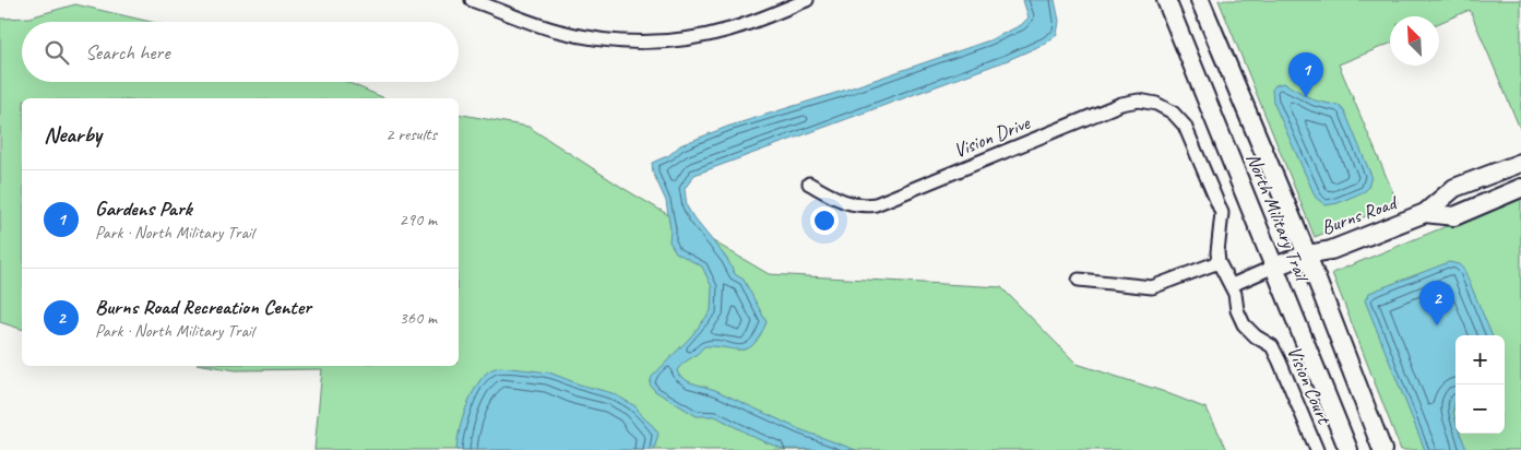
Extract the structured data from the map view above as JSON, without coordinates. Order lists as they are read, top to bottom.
{
  "streets": {
    "main road": ["Burns Road", "North Military Trail"],
    "street": ["Vision Drive", "Vision Court"]
  },
  "crossings": [
    ["Burns Road", "North Military Trail"]
  ],
  "north": "top left",
  "page": {
    "search": "Search here",
    "pins": ["1", "2"],
    "heading": ["Nearby", "2 results"],
    "list": [
      {
        "mark": "1",
        "name": "Gardens Park",
        "note": "Park · North Military Trail",
        "value": "290 m"
      },
      {
        "mark": "2",
        "name": "Burns Road Recreation Center",
        "note": "Park · North Military Trail",
        "value": "360 m"
      }
    ],
    "map_buttons": ["+", "−"]
  }
}
